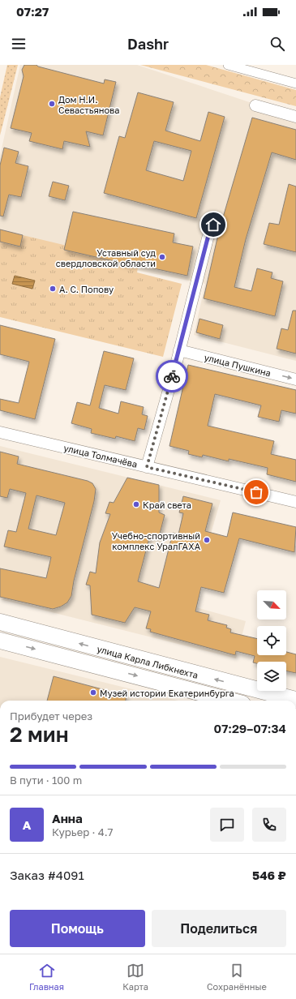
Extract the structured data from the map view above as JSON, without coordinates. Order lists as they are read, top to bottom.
{
  "streets": {
    "main road": ["улица Карла Либкнехта"],
    "street": ["улица Пушкина", "улица Толмачёва"]
  },
  "one_way": ["улица Пушкина"],
  "places": [
    "Дом Н.И. Севастьянова",
    "Уставный суд свердловской области",
    "А. С. Попову",
    "Край света",
    "Учебно-спортивный комплекс УралГАХА",
    "Музей истории Екатеринбурга"
  ],
  "north": "bottom right",
  "page": {
    "status": "07:27",
    "header": "Dashr",
    "heading": ["2 мин", "Прибудет через", "07:29–07:34"],
    "panel": [
      "Анна",
      "Курьер · 4.7",
      "Заказ #4091",
      "546 ₽"
    ],
    "bar": "В пути · 100 m",
    "round": "А",
    "buttons": ["Помощь", "Поделиться"],
    "tabs": ["Главная", "Карта", "Сохранённые"]
  }
}
